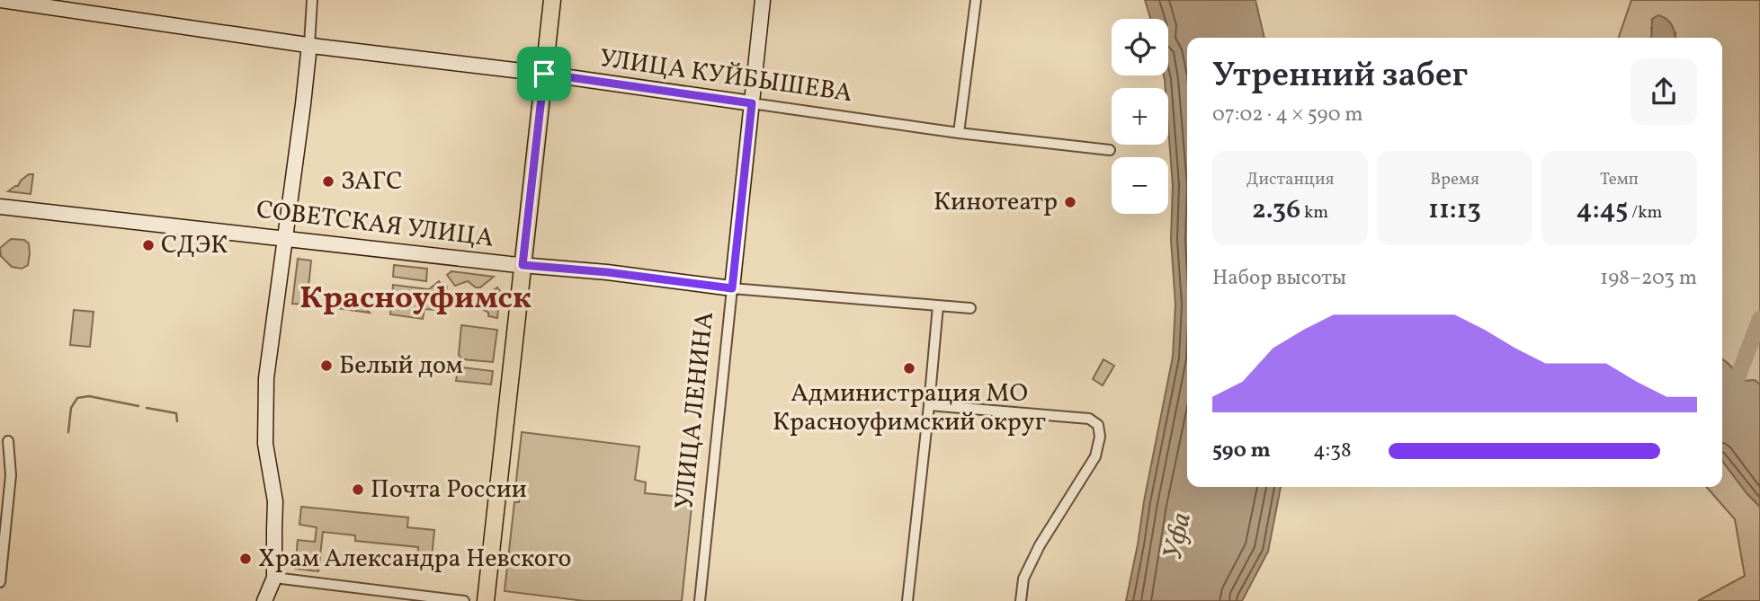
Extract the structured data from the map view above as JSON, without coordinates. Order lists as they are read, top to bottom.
{
  "streets": {
    "main road": ["УЛИЦА КУЙБЫШЕВА", "СОВЕТСКАЯ УЛИЦА", "УЛИЦА ЛЕНИНА"]
  },
  "crossings": [
    ["УЛИЦА КУЙБЫШЕВА", "УЛИЦА ЛЕНИНА"],
    ["СОВЕТСКАЯ УЛИЦА", "УЛИЦА ЛЕНИНА"]
  ],
  "districts": ["Красноуфимск"],
  "water": ["Уфа"],
  "places": [
    "ЗАГС",
    "Кинотеатр",
    "СДЭК",
    "Белый дом",
    "Администрация МО Красноуфимский округ",
    "Почта России",
    "Храм Александра Невского"
  ],
  "page": {
    "map_buttons": ["+", "−"],
    "heading": ["Утренний забег", "07:02 · 4 × 590 m"],
    "stats": [
      ["Дистанция", "2.36 km"],
      ["Время", "11:13"],
      ["Темп", "4:45 /km"]
    ],
    "chart": ["Набор высоты", "198–203 m"],
    "list": [
      {
        "name": "590 m",
        "note": "4:38"
      }
    ]
  }
}
